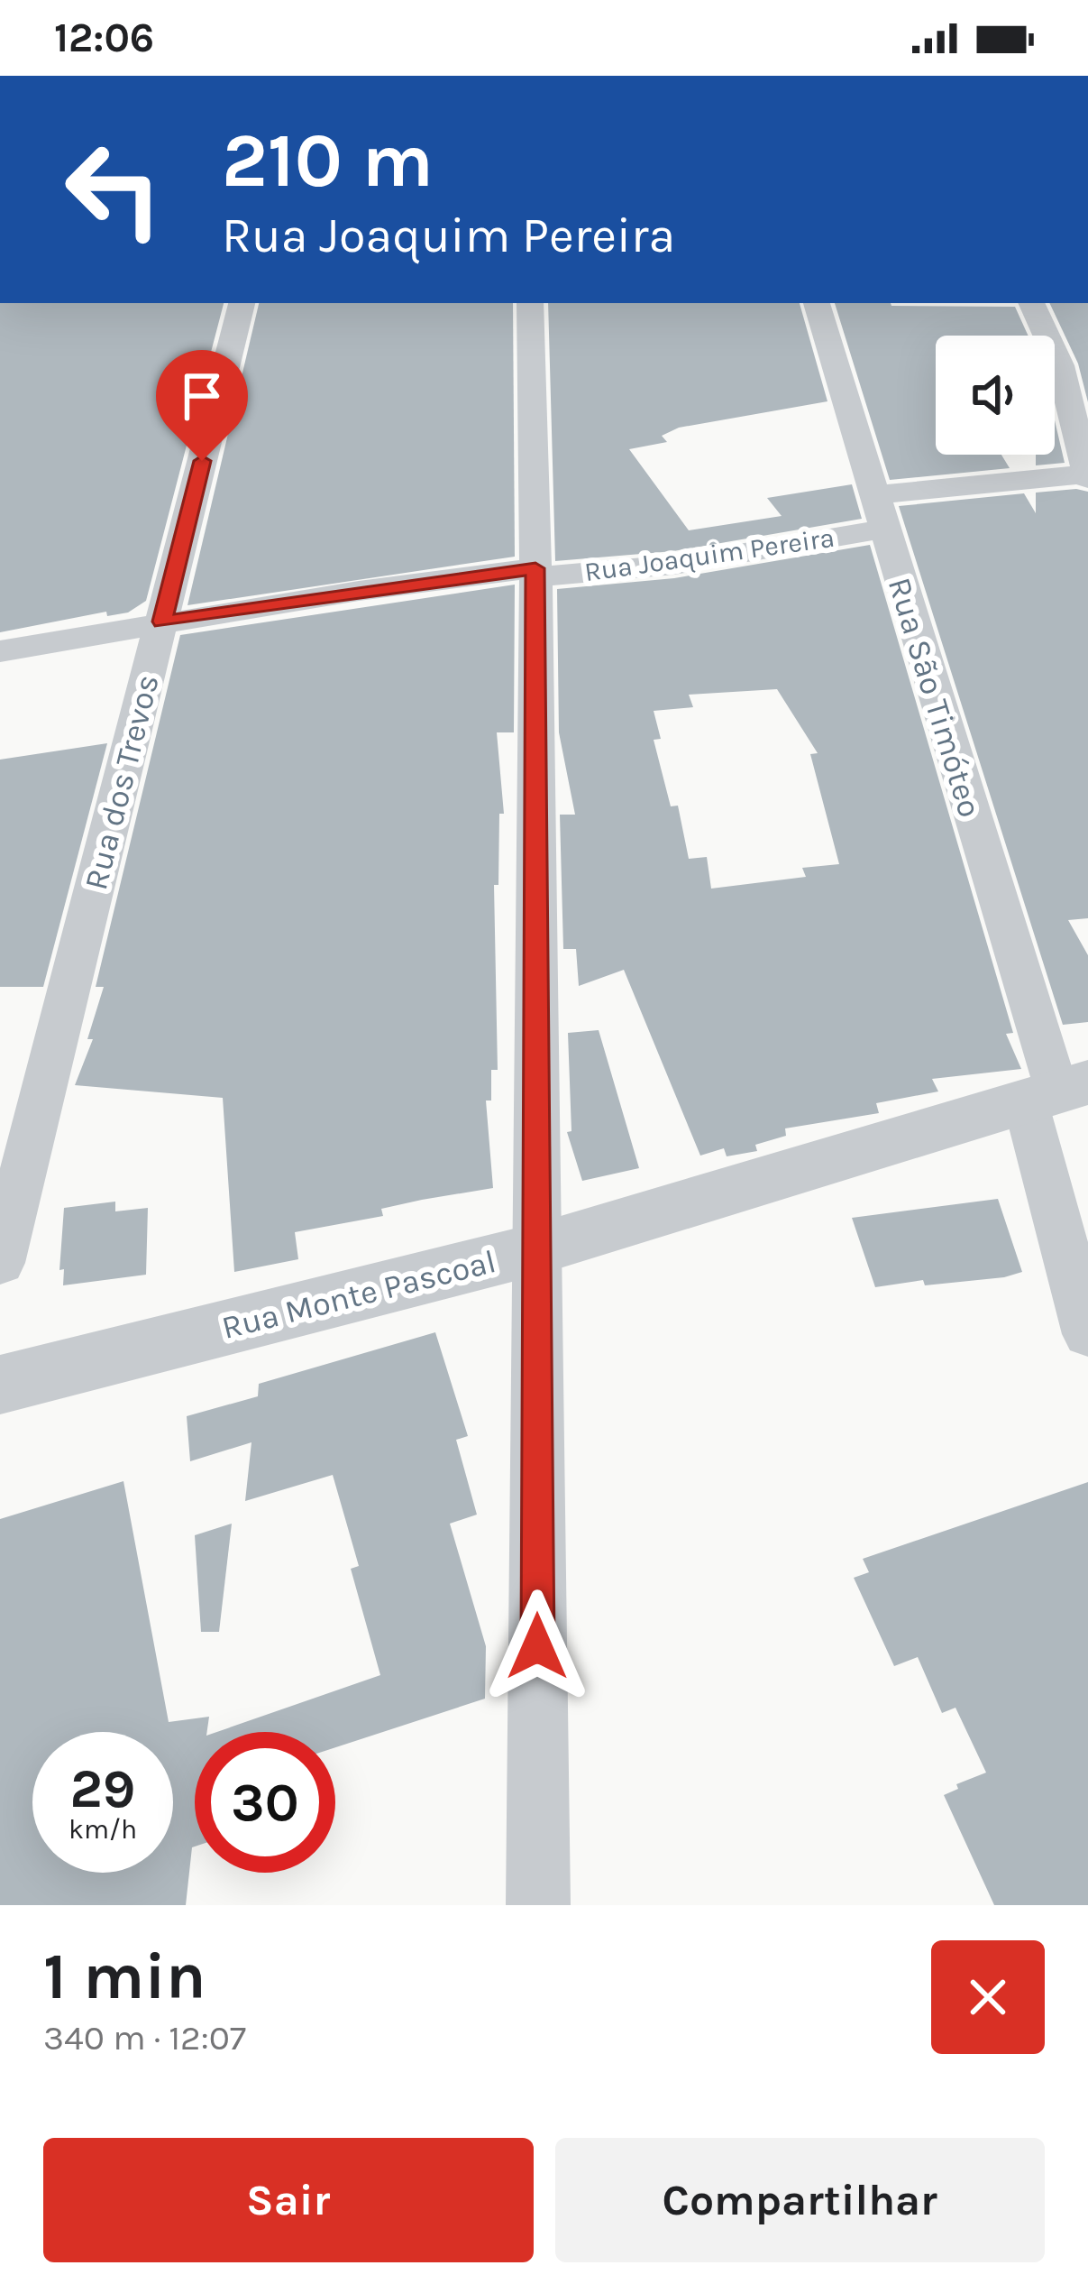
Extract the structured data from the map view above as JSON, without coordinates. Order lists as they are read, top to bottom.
{
  "streets": {
    "street": [
      "Rua Joaquim Pereira",
      "Rua São Timóteo",
      "Rua dos Trevos",
      "Rua Monte Pascoal"
    ]
  },
  "crossings": [
    ["Rua Joaquim Pereira", "Rua São Timóteo"],
    ["Rua Joaquim Pereira", "Rua dos Trevos"],
    ["Rua São Timóteo", "Rua Monte Pascoal"]
  ],
  "page": {
    "status": "12:06",
    "turn": ["210 m", "Rua Joaquim Pereira"],
    "speed": "29 km/h",
    "limit": "30",
    "heading": ["1 min", "340 m · 12:07"],
    "buttons": ["Sair", "Compartilhar"]
  }
}
